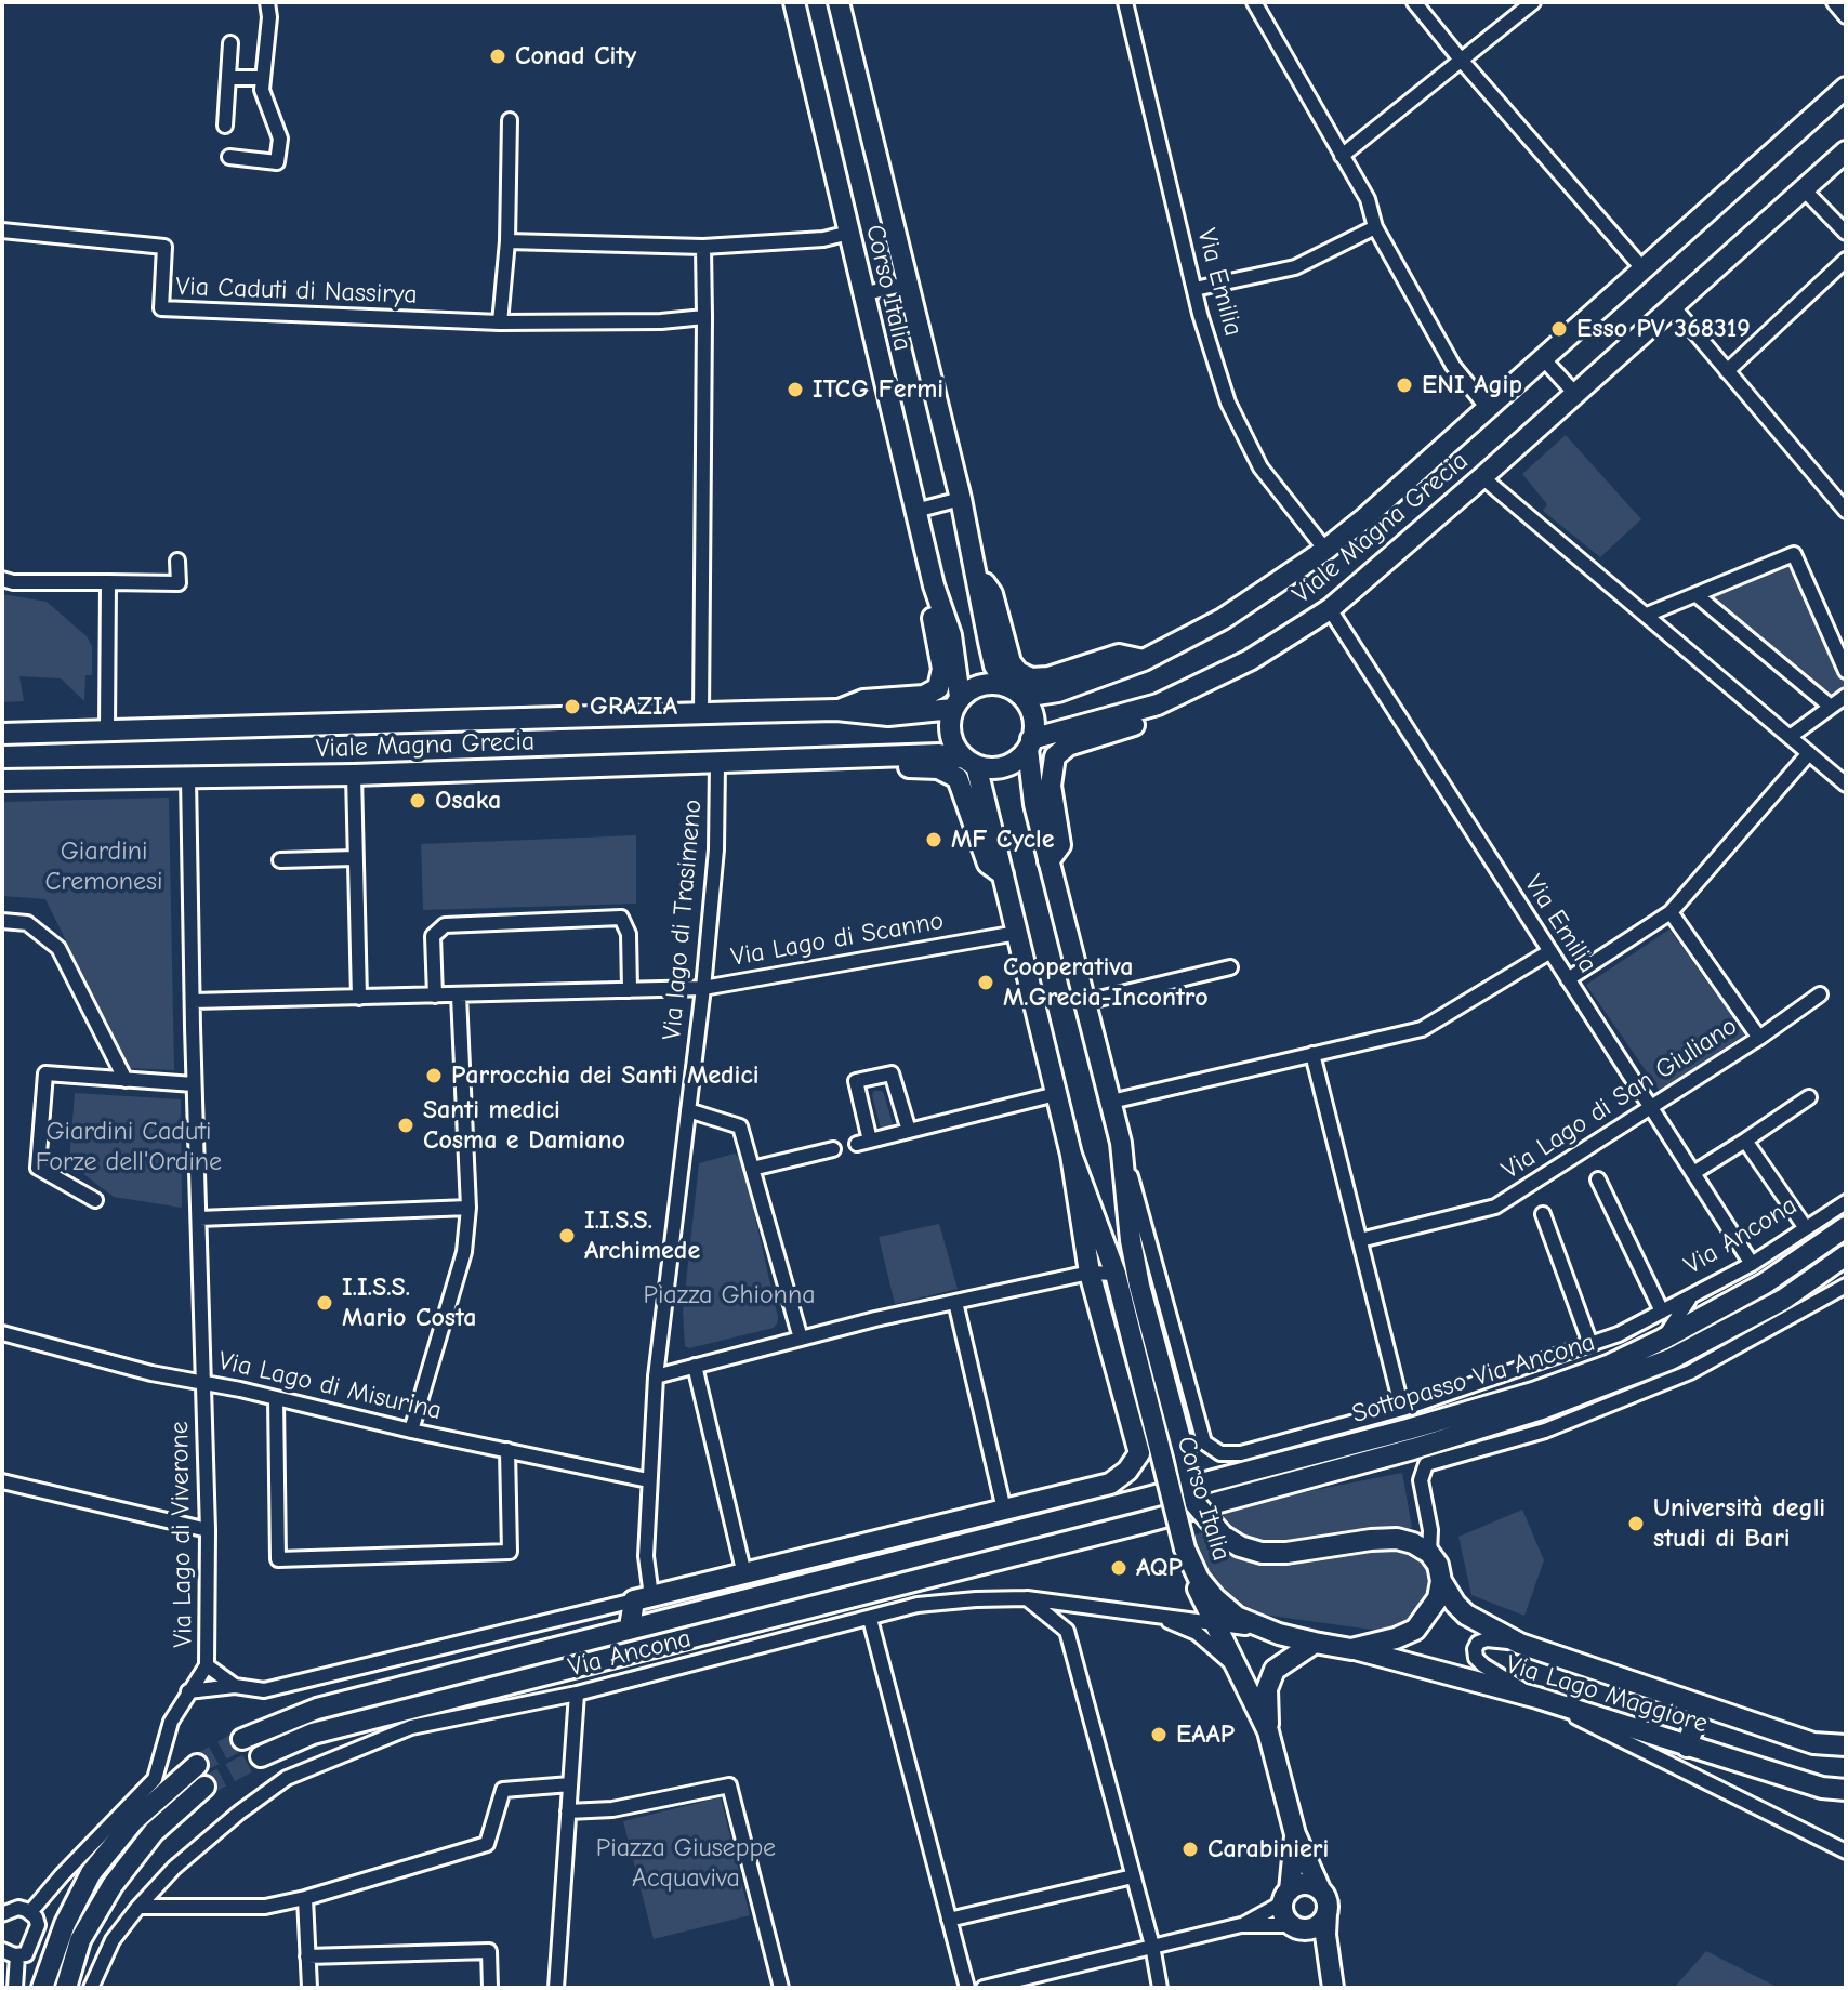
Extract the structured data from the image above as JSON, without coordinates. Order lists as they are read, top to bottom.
{
  "streets": {
    "street": [
      "Via Emilia",
      "Corso Italia",
      "Via Caduti di Nassirya",
      "Viale Magna Grecia",
      "Via lago di Trasimeno",
      "Via Lago di Scanno",
      "Via Lago di San Giuliano",
      "Via Ancona",
      "Sottopasso Via Ancona",
      "Via Lago di Misurina",
      "Via Lago di Viverone",
      "Via Lago Maggiore"
    ]
  },
  "crossings": [
    ["Via Emilia", "Viale Magna Grecia"],
    ["Via Emilia", "Via Lago di San Giuliano"],
    ["Via Emilia", "Via Ancona"],
    ["Corso Italia", "Viale Magna Grecia"],
    ["Corso Italia", "Via Lago di Scanno"],
    ["Corso Italia", "Via Ancona"],
    ["Corso Italia", "Via Lago Maggiore"],
    ["Viale Magna Grecia", "Via lago di Trasimeno"],
    ["Viale Magna Grecia", "Via Lago di Viverone"],
    ["Via lago di Trasimeno", "Via Lago di Scanno"],
    ["Via lago di Trasimeno", "Via Ancona"],
    ["Via lago di Trasimeno", "Via Lago di Misurina"],
    ["Via Ancona", "Sottopasso Via Ancona"],
    ["Via Lago di Misurina", "Via Lago di Viverone"]
  ],
  "parks": [
    "Giardini Cremonesi",
    "Giardini Caduti Forze dell'Ordine",
    "Piazza Ghionna",
    "Piazza Giuseppe Acquaviva"
  ],
  "places": [
    "Conad City",
    "Esso PV 368319",
    "ENI Agip",
    "ITCG Fermi",
    "GRAZIA",
    "Osaka",
    "MF Cycle",
    "Cooperativa M.Grecia-Incontro",
    "Parrocchia dei Santi Medici",
    "Santi medici Cosma e Damiano",
    "I.I.S.S. Archimede",
    "I.I.S.S. Mario Costa",
    "Università degli studi di Bari",
    "AQP",
    "EAAP",
    "Carabinieri"
  ]
}
